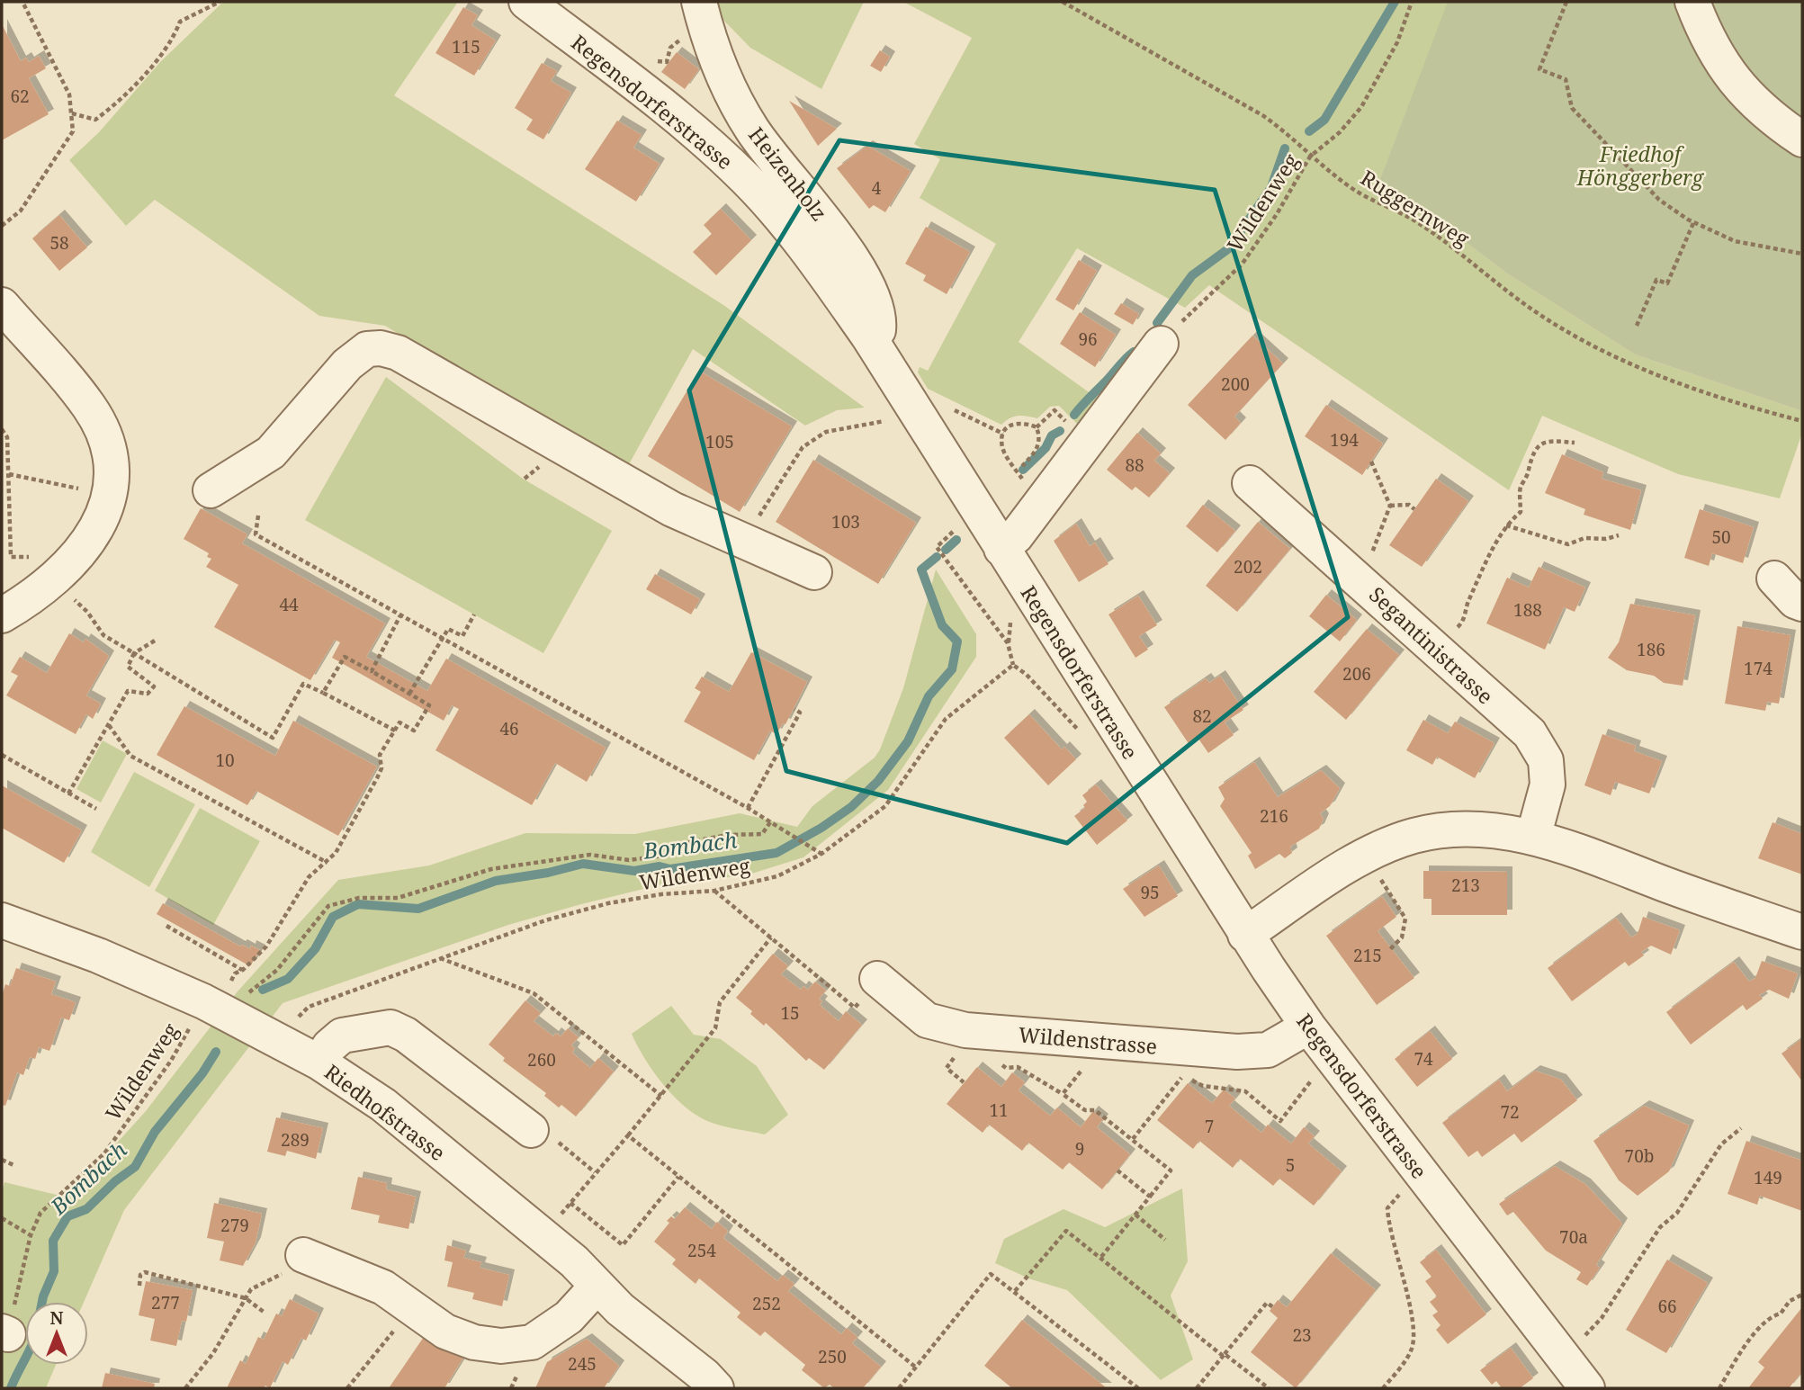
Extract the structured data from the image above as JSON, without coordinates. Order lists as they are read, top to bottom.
{
  "streets": {
    "street": [
      "Regensdorferstrasse",
      "Heizenholz",
      "Segantinistrasse",
      "Wildenstrasse",
      "Riedhofstrasse"
    ],
    "path": ["Wildenweg", "Ruggernweg"]
  },
  "crossings": [
    ["Regensdorferstrasse", "Heizenholz"],
    ["Regensdorferstrasse", "Wildenstrasse"],
    ["Wildenweg", "Ruggernweg"],
    ["Wildenweg", "Riedhofstrasse"]
  ],
  "water": ["Bombach"],
  "parks": ["Friedhof Hönggerberg"],
  "house_numbers": [
    "115",
    "62",
    "4",
    "58",
    "96",
    "200",
    "194",
    "105",
    "88",
    "103",
    "50",
    "202",
    "44",
    "188",
    "186",
    "174",
    "206",
    "82",
    "46",
    "10",
    "216",
    "213",
    "95",
    "215",
    "15",
    "74",
    "260",
    "11",
    "72",
    "7",
    "289",
    "9",
    "70b",
    "5",
    "149",
    "279",
    "70a",
    "254",
    "277",
    "252",
    "66",
    "23",
    "250",
    "245"
  ],
  "north": "top"
}
